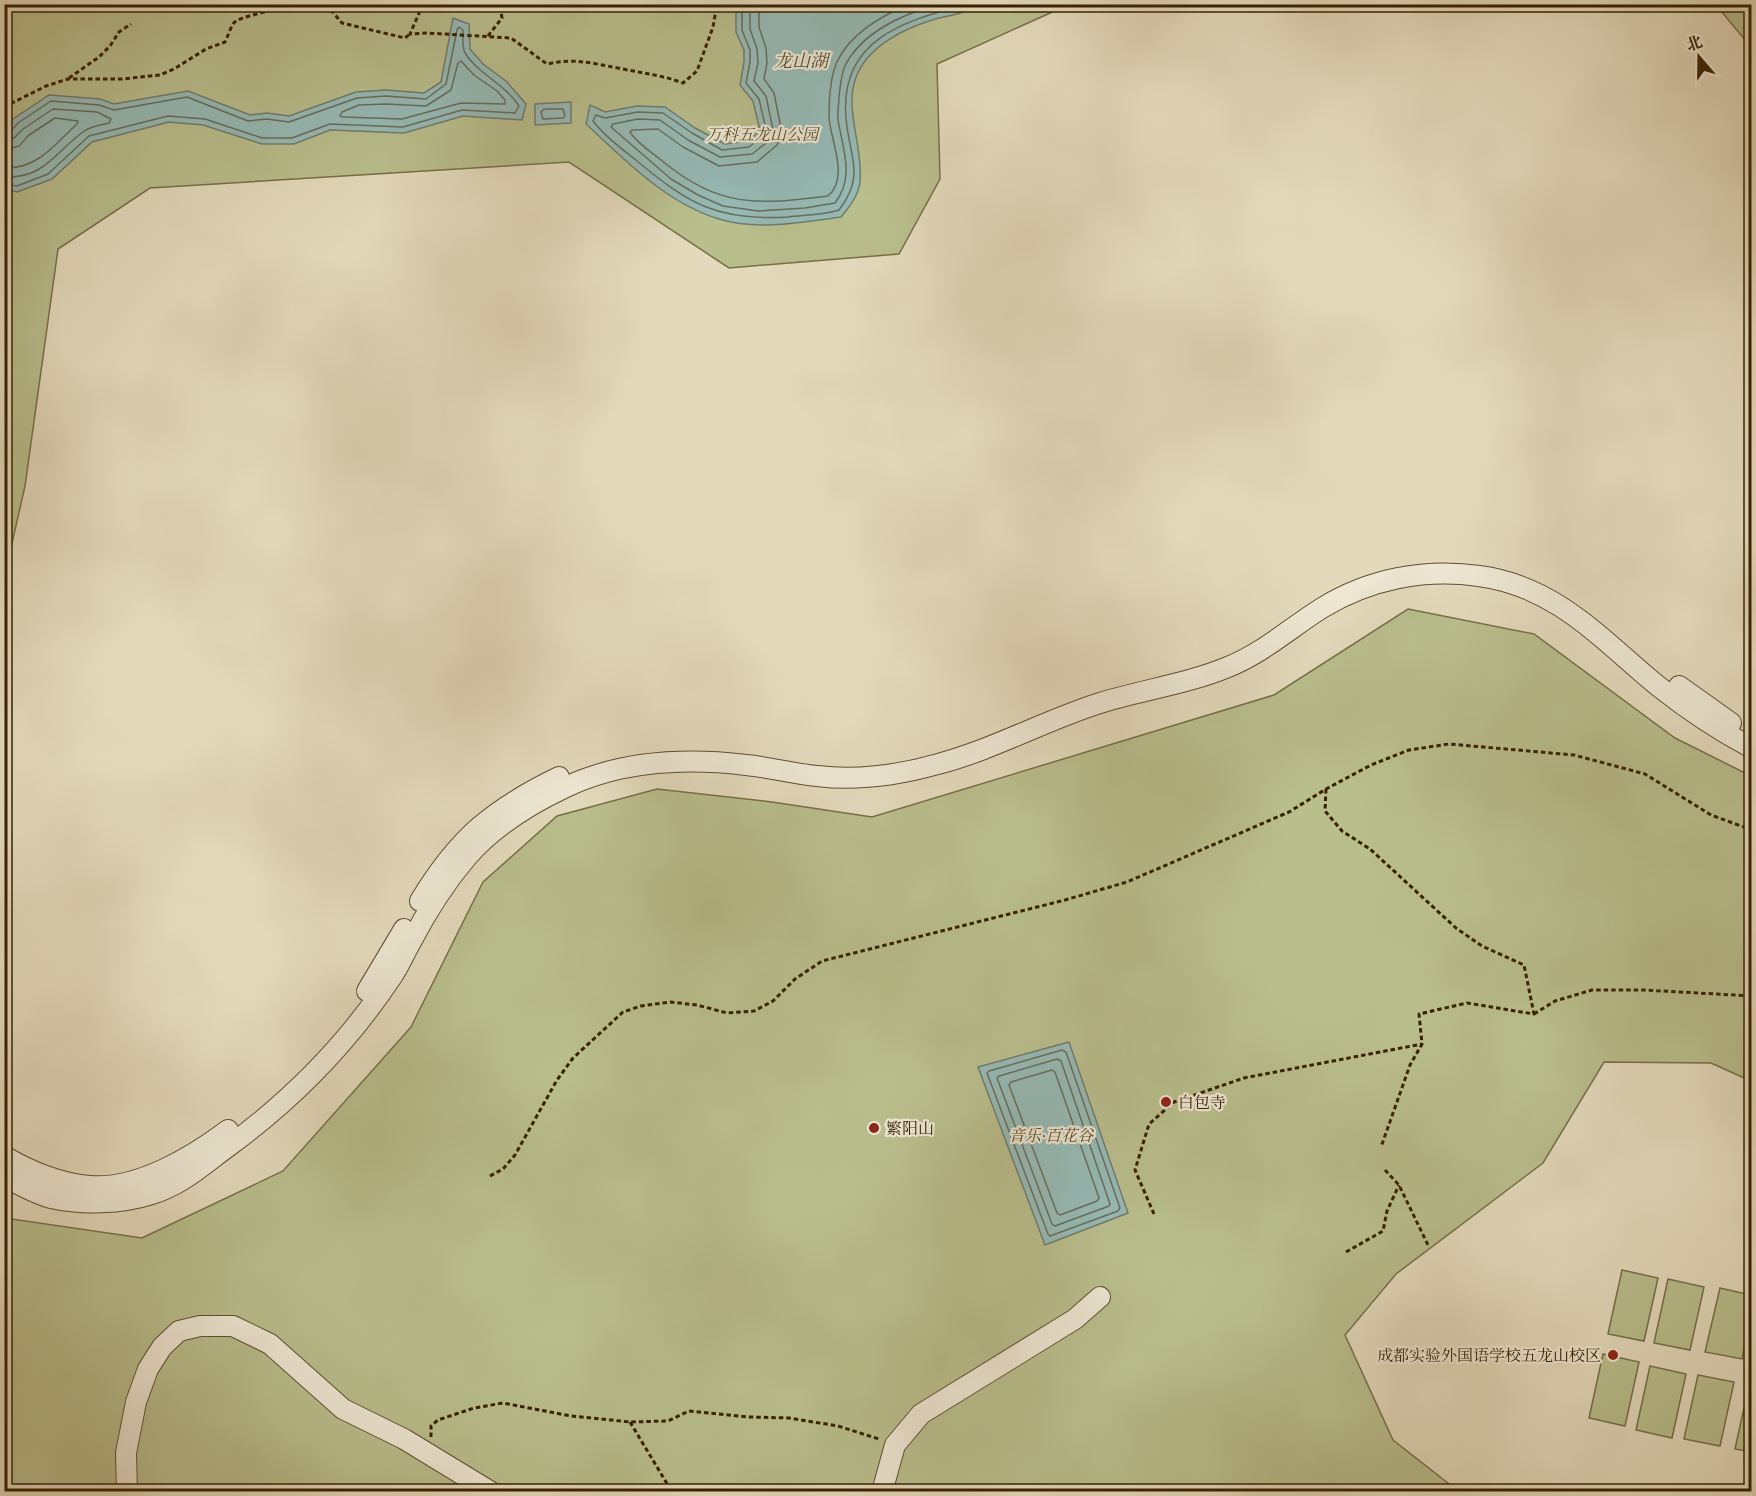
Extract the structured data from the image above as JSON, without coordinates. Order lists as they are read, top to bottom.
{
  "water": ["龙山湖"],
  "parks": ["万科五龙山公园", "音乐·百花谷"],
  "places": ["白包寺", "繁阳山", "成都实验外国语学校五龙山校区"],
  "north": "top"
}
